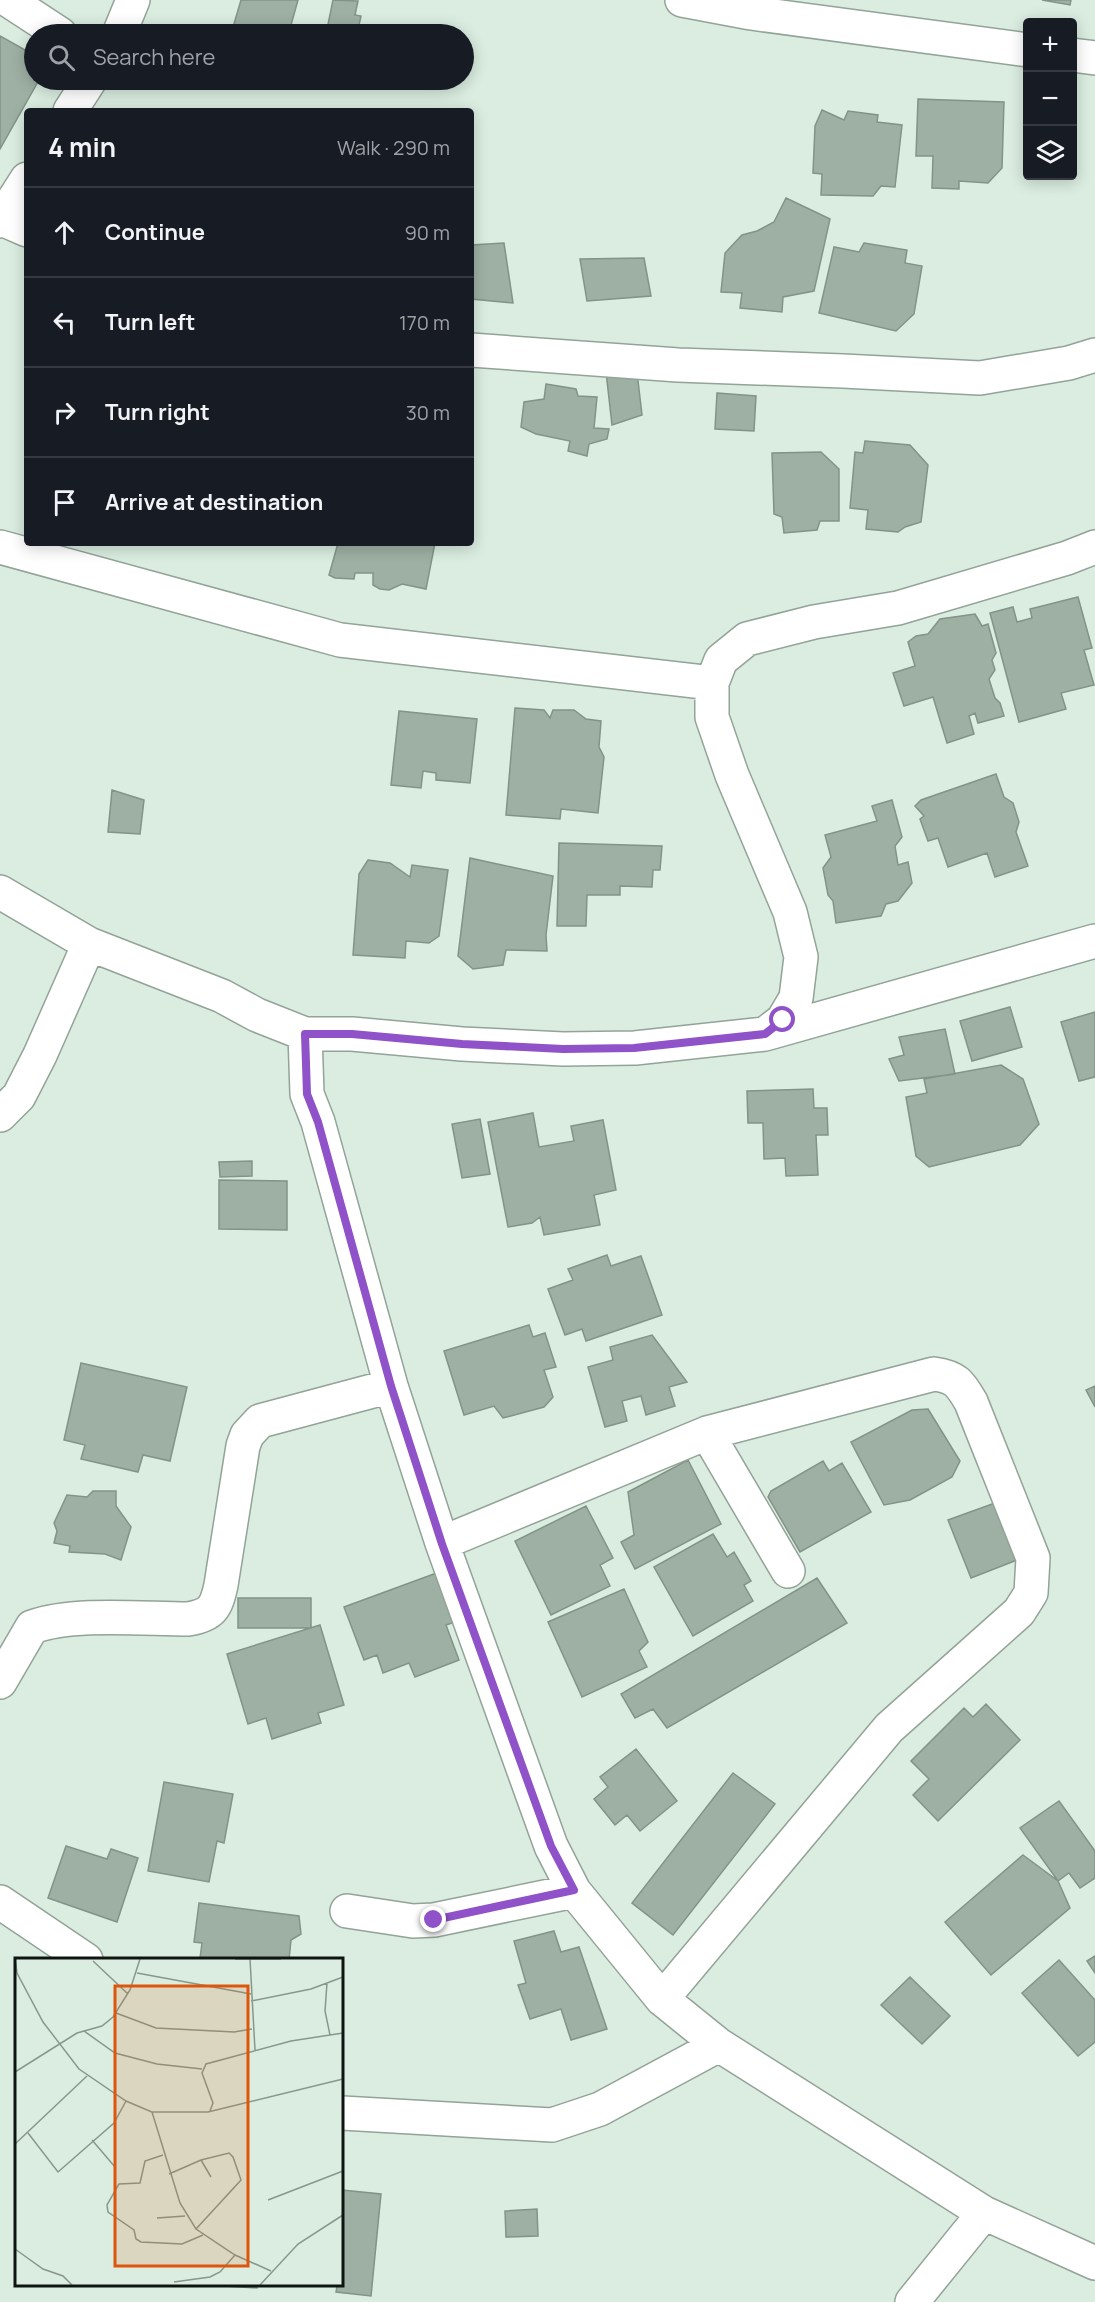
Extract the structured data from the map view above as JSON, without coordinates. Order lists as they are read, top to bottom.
{
  "page": {
    "map_buttons": ["+", "−"],
    "search": "Search here",
    "heading": ["4 min", "Walk · 290 m"],
    "list": [
      ["Continue", "90 m"],
      ["Turn left", "170 m"],
      ["Turn right", "30 m"],
      "Arrive at destination"
    ]
  }
}
